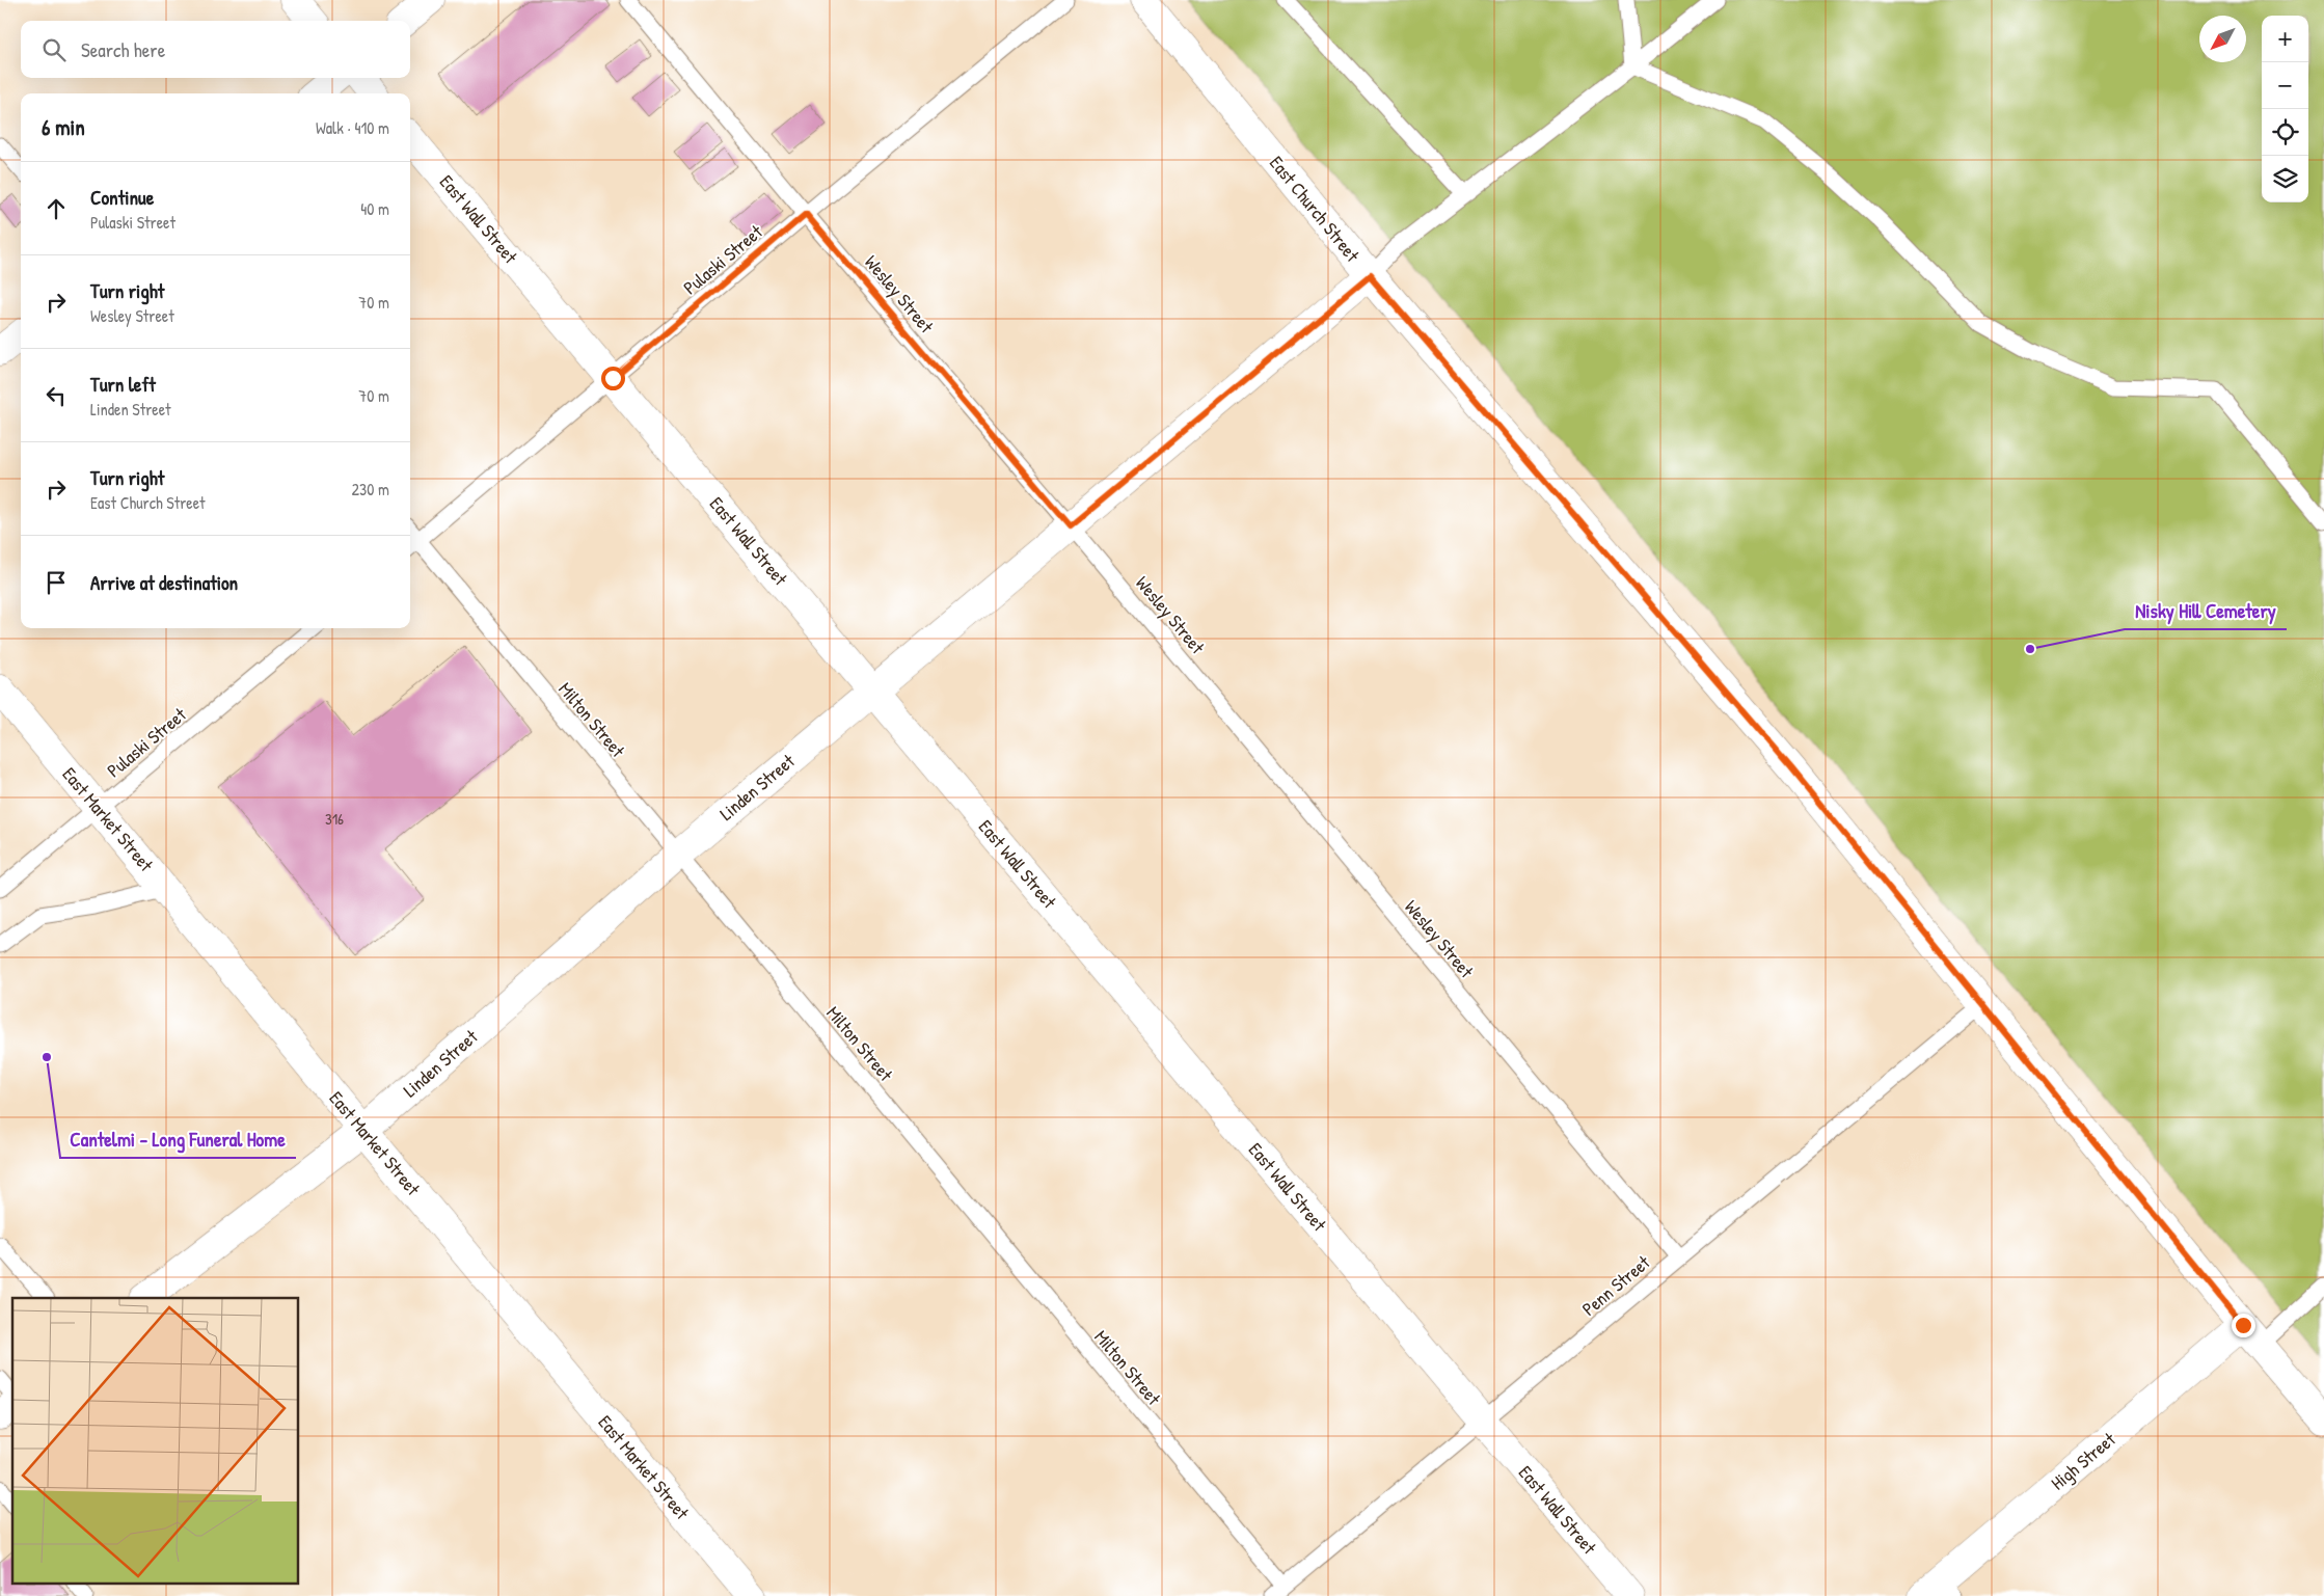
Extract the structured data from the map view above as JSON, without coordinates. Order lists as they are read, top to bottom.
{
  "streets": {
    "street": [
      "East Church Street",
      "East Wall Street",
      "Linden Street",
      "East Market Street",
      "High Street"
    ],
    "lane": [
      "Pulaski Street",
      "Wesley Street",
      "Milton Street",
      "Penn Street"
    ]
  },
  "crossings": [
    ["East Church Street", "Linden Street"],
    ["East Church Street", "Penn Street"],
    ["East Church Street", "High Street"],
    ["East Wall Street", "Pulaski Street"],
    ["East Wall Street", "Linden Street"],
    ["East Wall Street", "Penn Street"],
    ["Pulaski Street", "Wesley Street"],
    ["Pulaski Street", "Milton Street"],
    ["Pulaski Street", "East Market Street"],
    ["Wesley Street", "Linden Street"],
    ["Wesley Street", "Penn Street"],
    ["Milton Street", "Linden Street"],
    ["Milton Street", "Penn Street"],
    ["Linden Street", "East Market Street"]
  ],
  "places": ["Nisky Hill Cemetery", "Cantelmi - Long Funeral Home"],
  "house_numbers": ["316"],
  "north": "bottom left",
  "page": {
    "map_buttons": ["+", "−"],
    "search": "Search here",
    "heading": ["6 min", "Walk · 410 m"],
    "list": [
      ["Continue", "Pulaski Street", "40 m"],
      ["Turn right", "Wesley Street", "70 m"],
      ["Turn left", "Linden Street", "70 m"],
      ["Turn right", "East Church Street", "230 m"],
      "Arrive at destination"
    ]
  }
}
